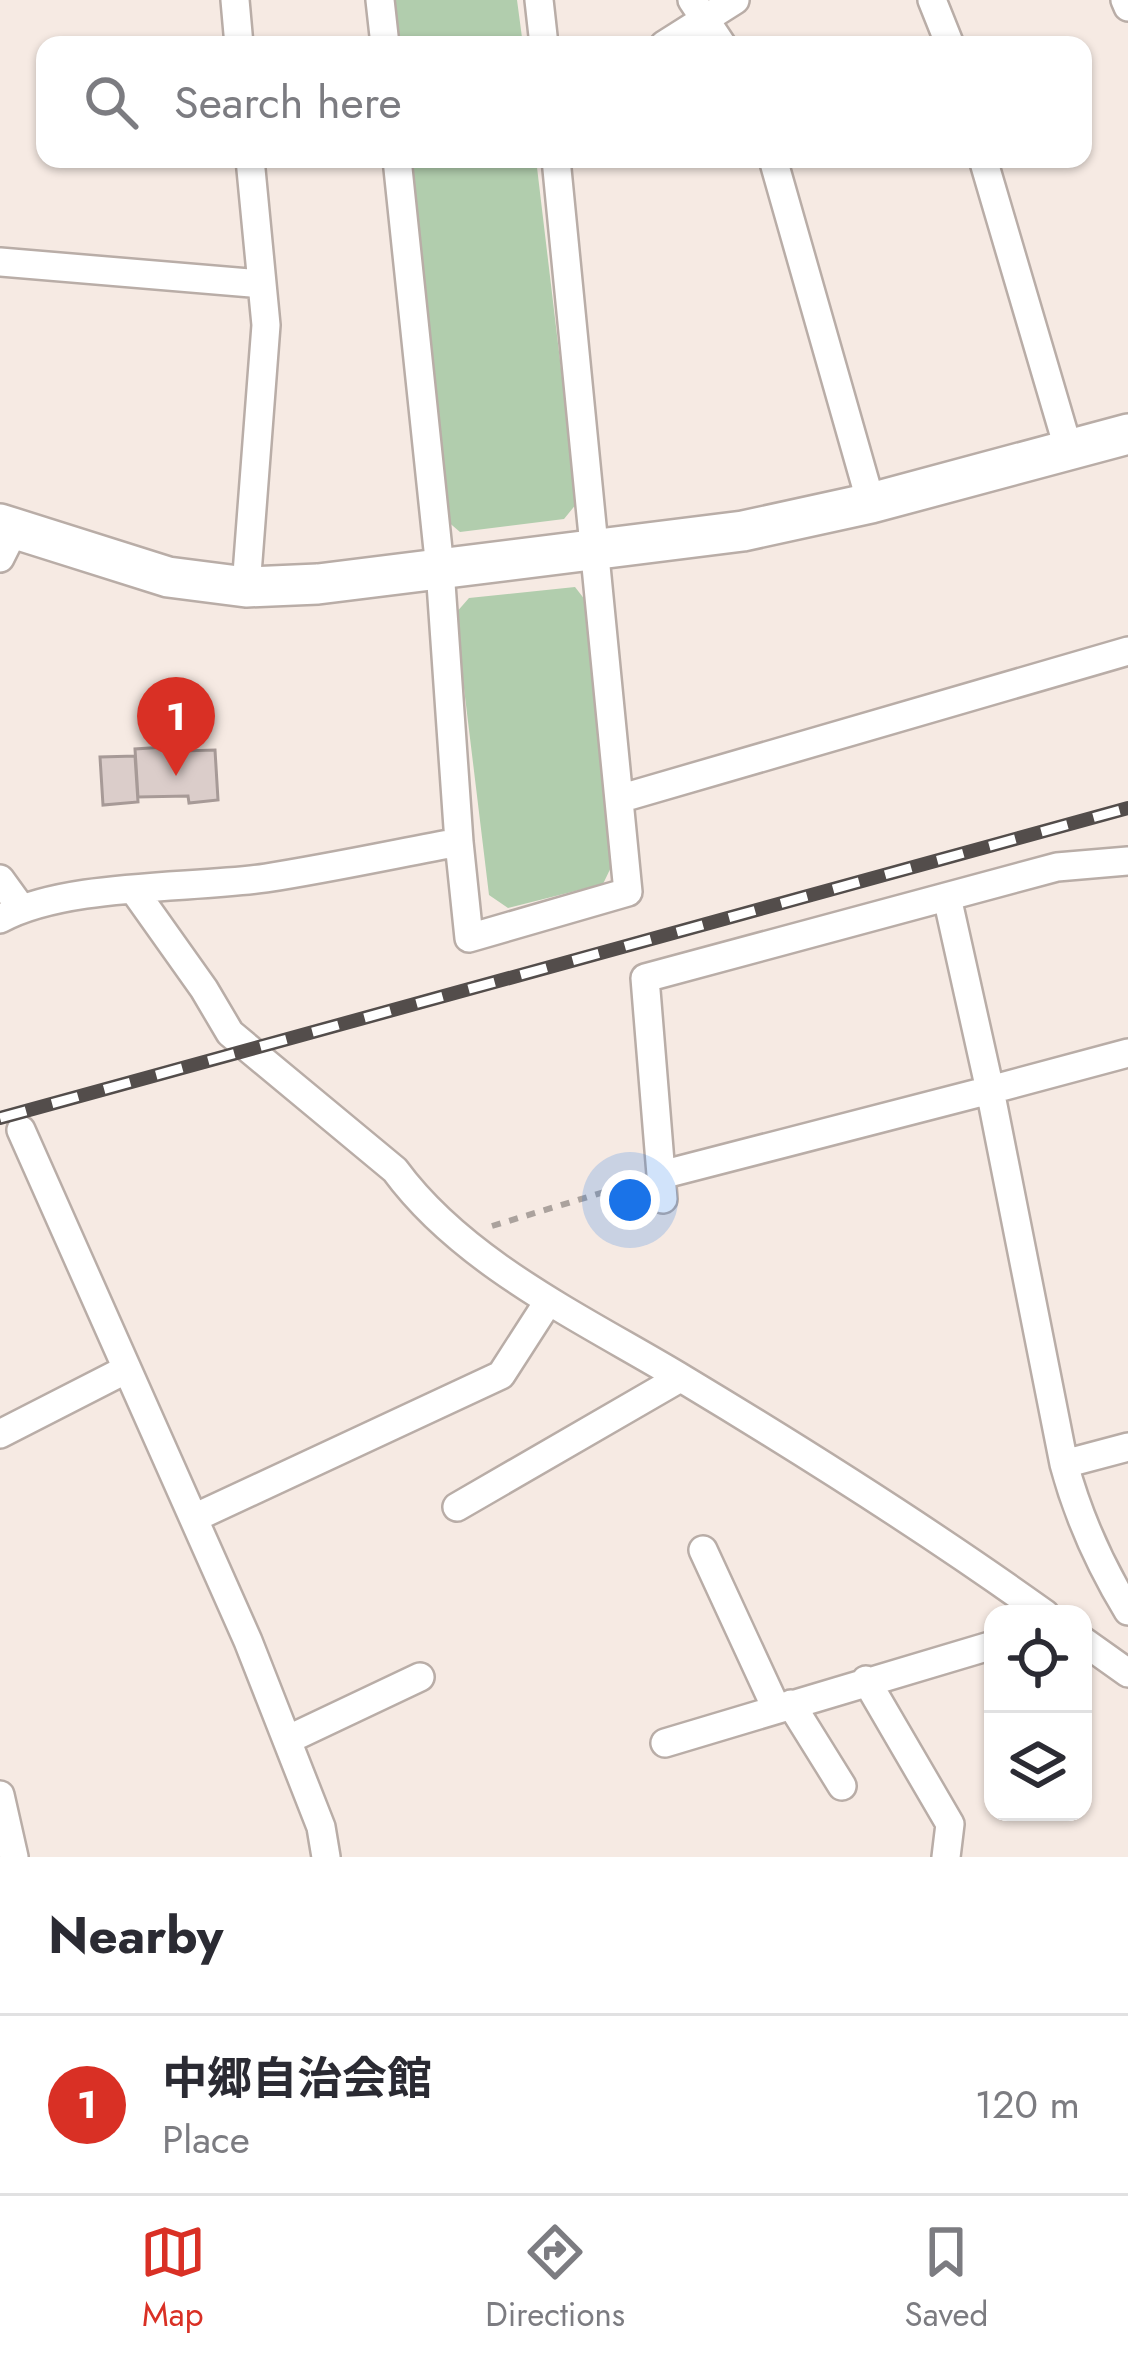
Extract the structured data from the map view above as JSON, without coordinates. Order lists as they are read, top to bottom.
{
  "page": {
    "search": "Search here",
    "pins": "1",
    "heading": "Nearby",
    "list": [
      {
        "mark": "1",
        "name": "中郷自治会館",
        "note": "Place",
        "value": "120 m"
      }
    ],
    "nav": ["Map", "Directions", "Saved"]
  }
}
